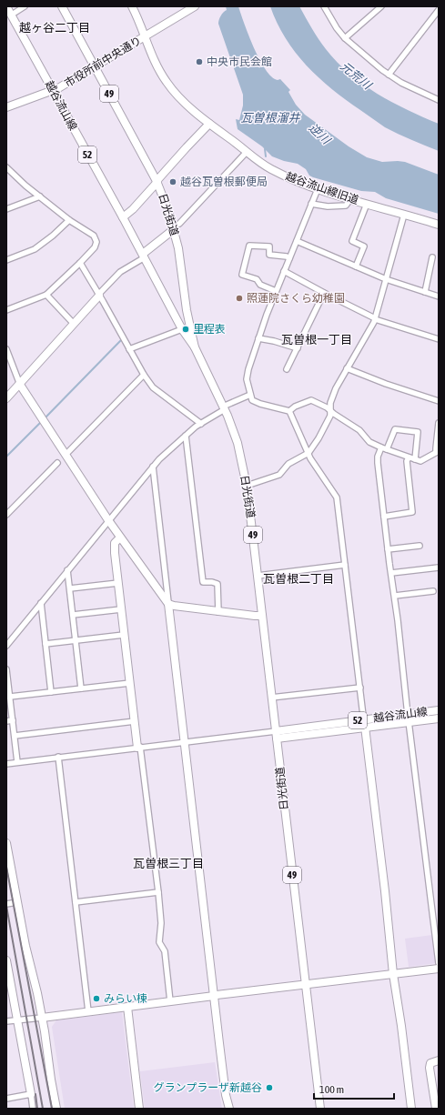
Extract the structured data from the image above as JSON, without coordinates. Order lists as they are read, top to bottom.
{
  "streets": {
    "street": [
      "市役所前中央通り",
      "49",
      "越谷流山線",
      "52",
      "越谷流山線旧道",
      "日光街道"
    ]
  },
  "crossings": [
    ["市役所前中央通り", "越谷流山線"],
    ["市役所前中央通り", "越谷流山線旧道"],
    ["市役所前中央通り", "日光街道"],
    ["越谷流山線", "日光街道"]
  ],
  "districts": [
    "越ヶ谷二丁目",
    "瓦曽根一丁目",
    "瓦曽根二丁目",
    "瓦曽根三丁目"
  ],
  "water": ["元荒川", "瓦曽根溜井", "逆川"],
  "places": [
    "中央市民会館",
    "越谷瓦曽根郵便局",
    "照蓮院さくら幼稚園",
    "里程表",
    "みらい棟",
    "グランプラーザ新越谷"
  ],
  "scale_bar": "100 m"
}
